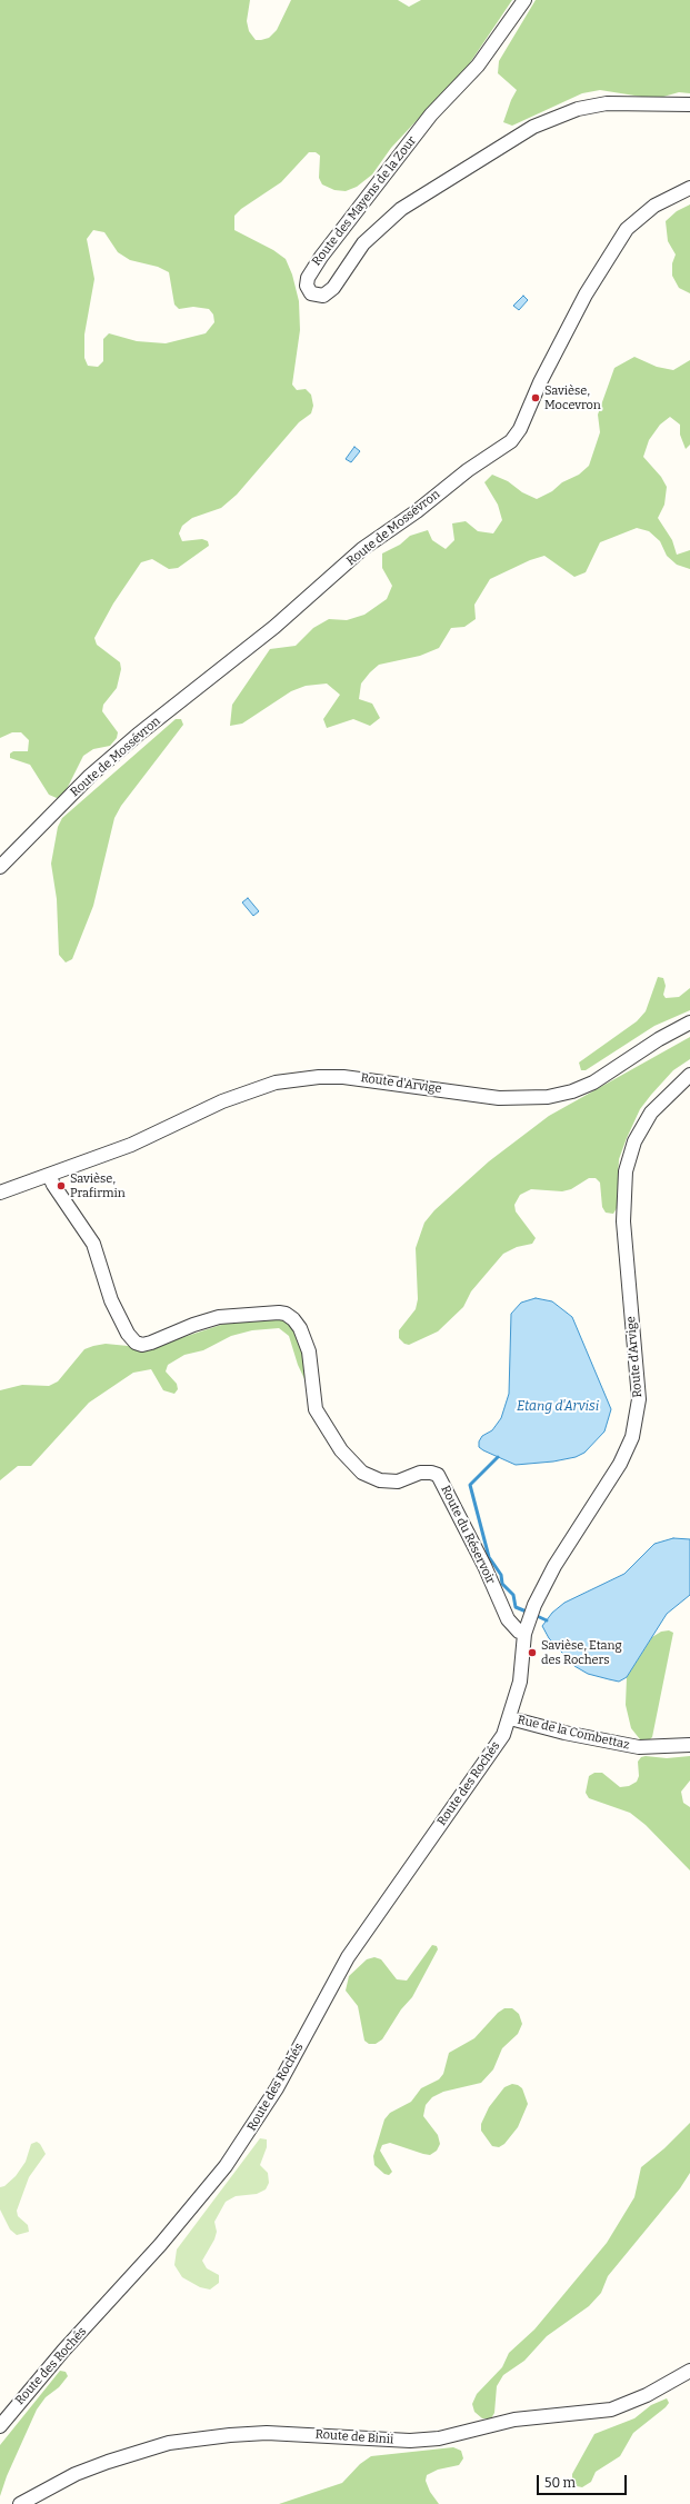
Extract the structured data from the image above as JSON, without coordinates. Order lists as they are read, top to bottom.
{
  "streets": {
    "street": [
      "Route des Mayens de la Zour",
      "Route de Mossévron",
      "Route d'Arvige",
      "Route du Réservoir",
      "Rue de la Combettaz",
      "Route des Rochés",
      "Route de Binii"
    ]
  },
  "crossings": [
    ["Route d'Arvige", "Route du Réservoir"],
    ["Route d'Arvige", "Rue de la Combettaz"],
    ["Route d'Arvige", "Route des Rochés"],
    ["Rue de la Combettaz", "Route des Rochés"]
  ],
  "water": ["Etang d'Arvisi"],
  "places": ["Savièse, Mocevron", "Savièse, Prafirmin", "Savièse, Etang des Rochers"],
  "scale_bar": "50 m"
}
